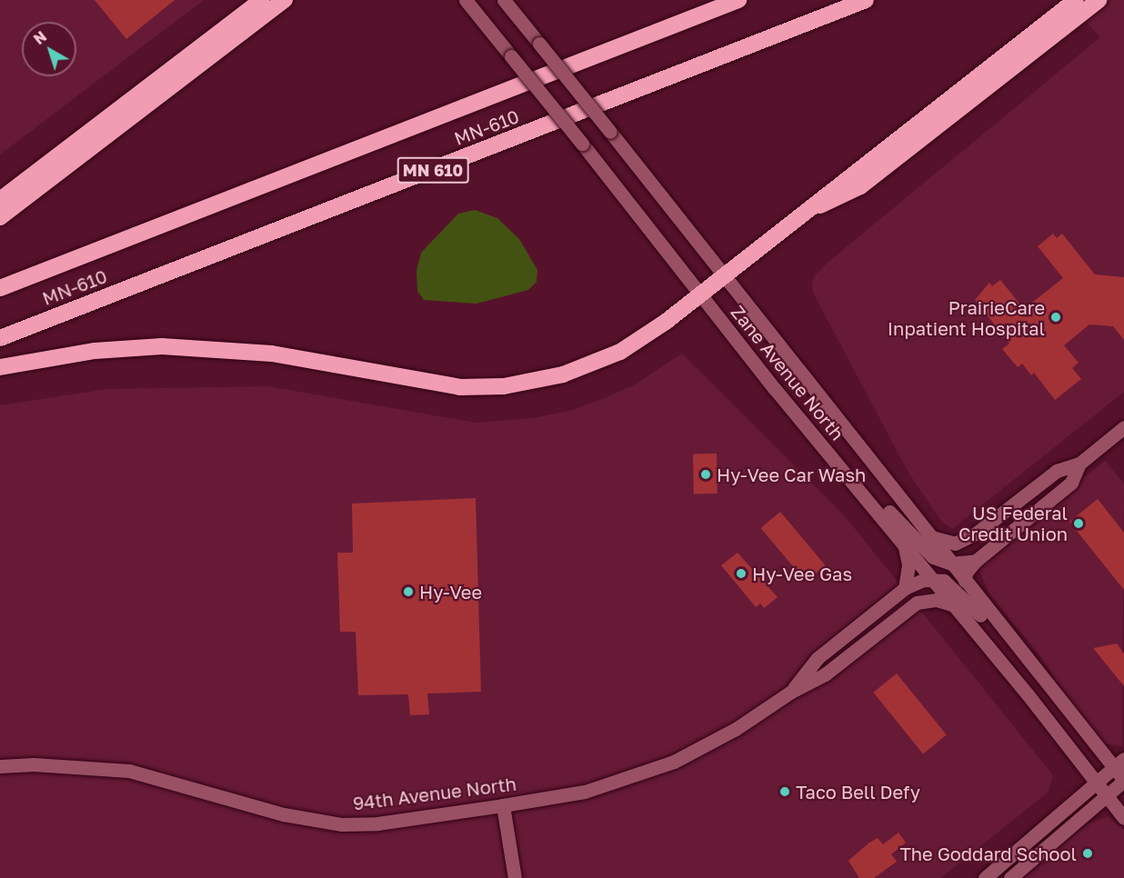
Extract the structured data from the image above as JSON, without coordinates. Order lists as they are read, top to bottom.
{
  "streets": {
    "highway": ["MN-610", "MN 610"],
    "main road": ["Zane Avenue North", "94th Avenue North"]
  },
  "crossings": [
    ["Zane Avenue North", "94th Avenue North"]
  ],
  "places": [
    "PrairieCare Inpatient Hospital",
    "Hy-Vee Car Wash",
    "US Federal Credit Union",
    "Hy-Vee Gas",
    "Hy-Vee",
    "Taco Bell Defy",
    "The Goddard School"
  ],
  "north": "top left"
}
